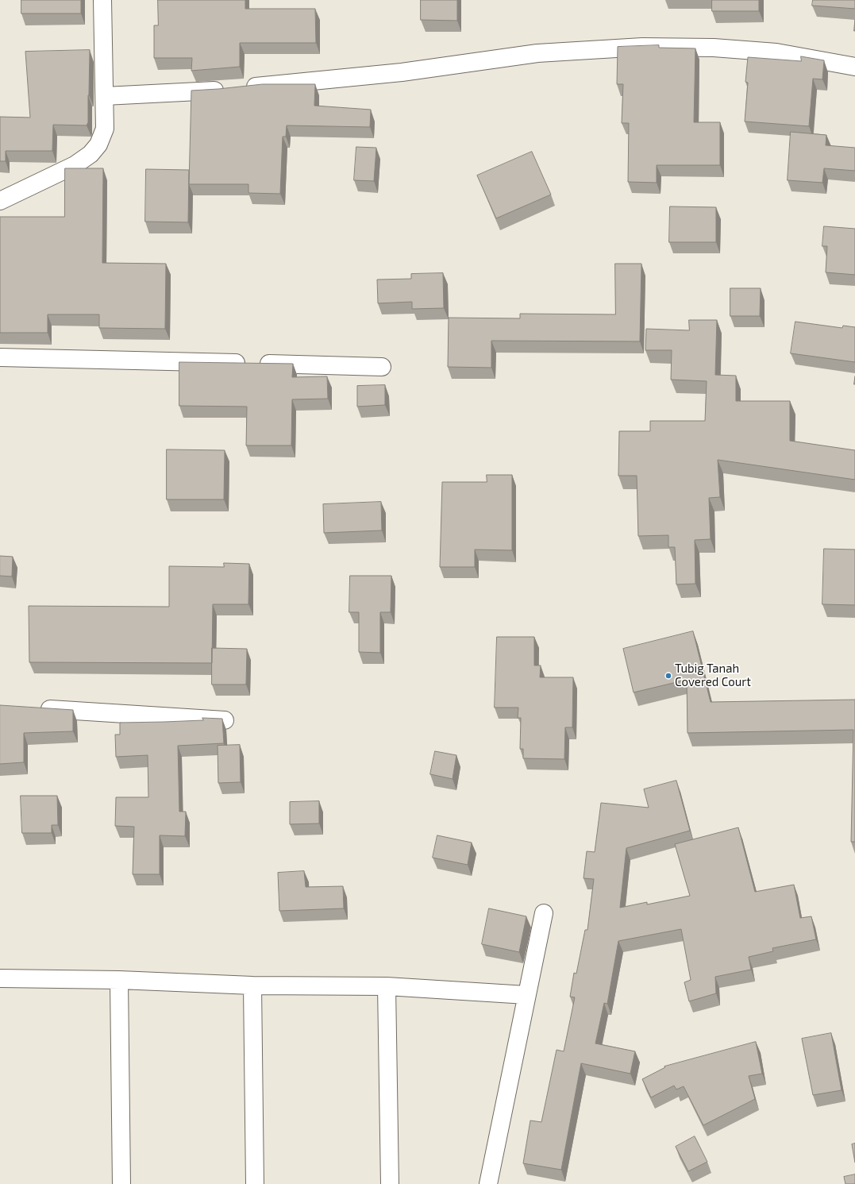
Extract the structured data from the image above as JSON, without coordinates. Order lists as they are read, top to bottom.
{
  "places": ["Tubig Tanah Covered Court"]
}
